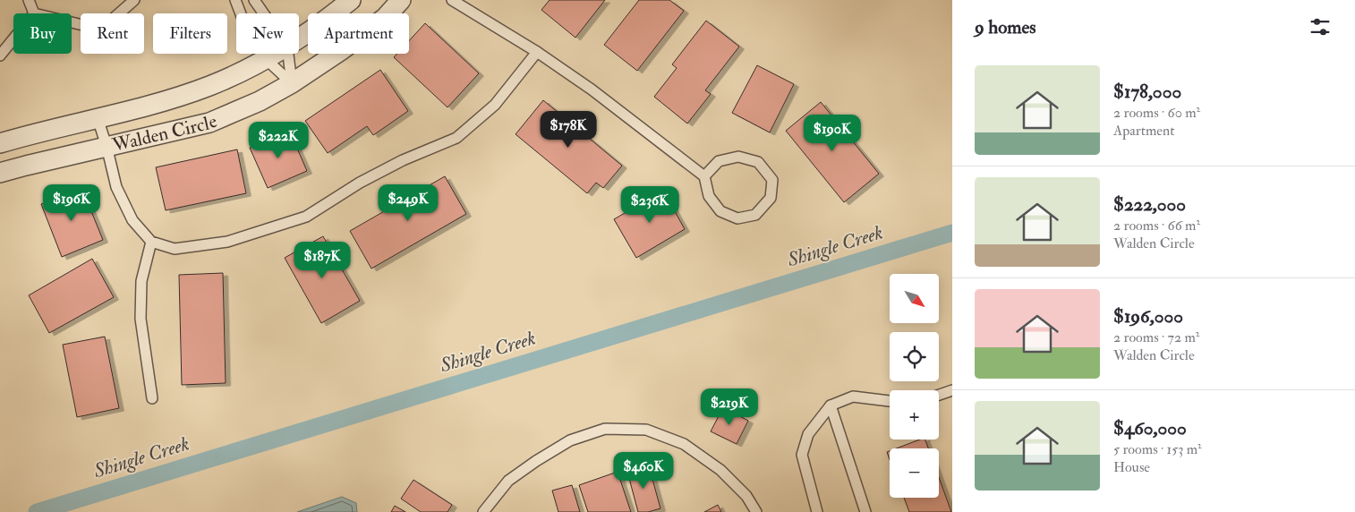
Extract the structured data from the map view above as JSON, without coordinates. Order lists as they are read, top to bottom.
{
  "streets": {
    "street": ["Walden Circle"]
  },
  "water": ["Shingle Creek"],
  "north": "bottom right",
  "page": {
    "heading": "9 homes",
    "chip": [
      "Buy",
      "Rent",
      "Filters",
      "New",
      "Apartment"
    ],
    "list": [
      {
        "name": "$178,000",
        "note": "2 rooms · 60 m² · Apartment"
      },
      {
        "name": "$222,000",
        "note": "2 rooms · 66 m² · Walden Circle"
      },
      {
        "name": "$196,000",
        "note": "2 rooms · 72 m² · Walden Circle"
      },
      {
        "name": "$460,000",
        "note": "5 rooms · 153 m² · House"
      }
    ],
    "price": [
      "$178K",
      "$190K",
      "$222K",
      "$196K",
      "$249K",
      "$236K",
      "$187K",
      "$219K",
      "$460K"
    ],
    "map_buttons": ["+", "−"]
  }
}
